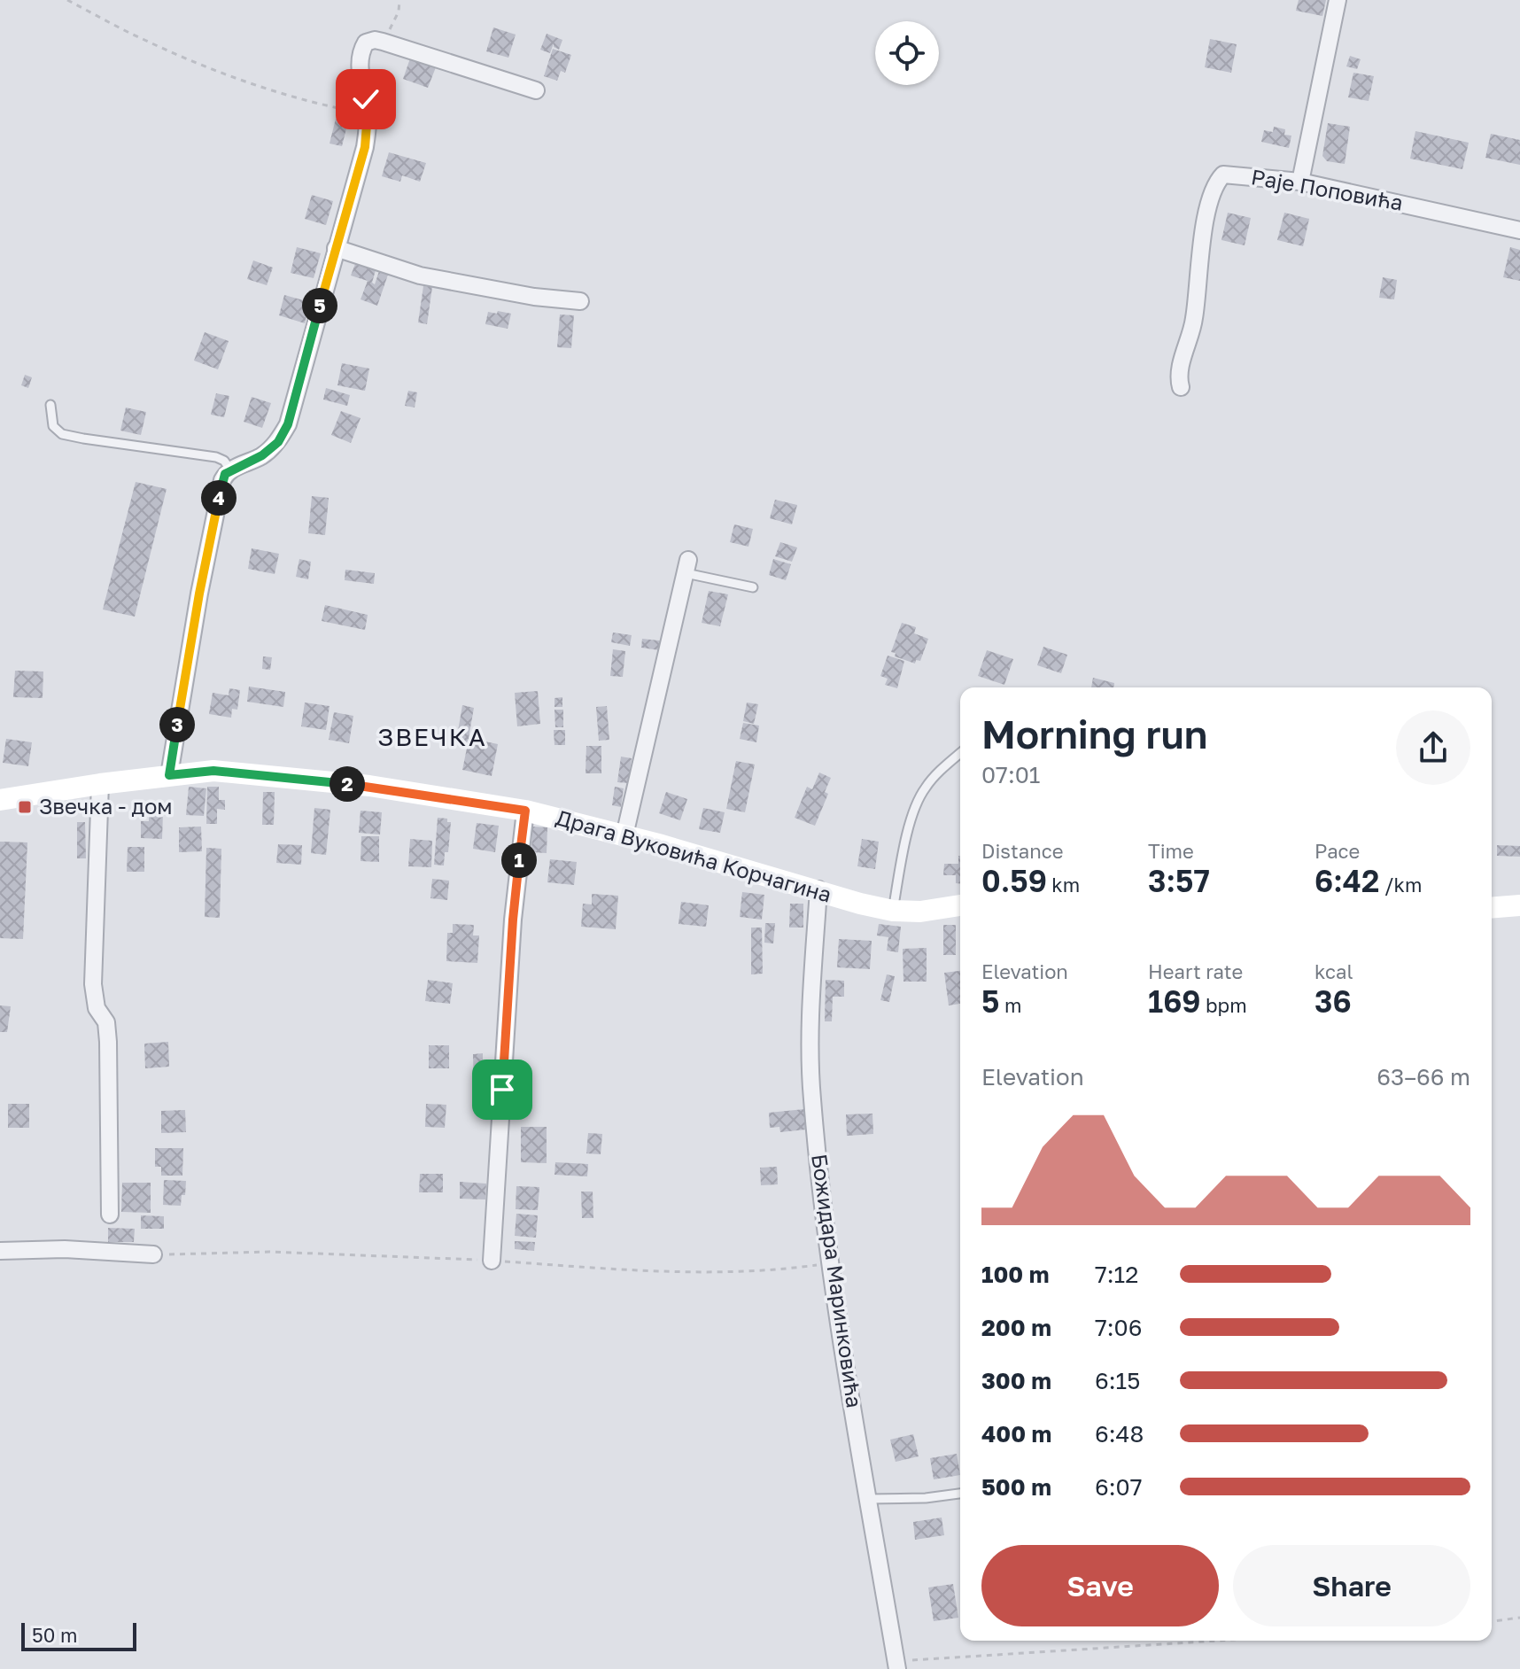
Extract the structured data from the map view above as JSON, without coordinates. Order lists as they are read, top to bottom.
{
  "streets": {
    "street": ["Раје Поповића", "Драга Вуковића Корчагина", "Божидара Маринковића"]
  },
  "crossings": [
    ["Драга Вуковића Корчагина", "Божидара Маринковића"]
  ],
  "districts": ["ЗВЕЧКА"],
  "places": {
    "transit": ["Звечка - дом"]
  },
  "scale_bar": "50 m",
  "page": {
    "pins": [
      "5",
      "4",
      "3",
      "2",
      "1"
    ],
    "heading": ["Morning run", "07:01"],
    "stats": [
      ["Distance", "0.59 km"],
      ["Time", "3:57"],
      ["Pace", "6:42 /km"],
      ["Elevation", "5 m"],
      ["Heart rate", "169 bpm"],
      ["kcal", "36"]
    ],
    "chart": ["Elevation", "63–66 m"],
    "list": [
      {
        "name": "100 m",
        "note": "7:12"
      },
      {
        "name": "200 m",
        "note": "7:06"
      },
      {
        "name": "300 m",
        "note": "6:15"
      },
      {
        "name": "400 m",
        "note": "6:48"
      },
      {
        "name": "500 m",
        "note": "6:07"
      }
    ],
    "buttons": ["Save", "Share"],
    "scale": "50 m"
  }
}
